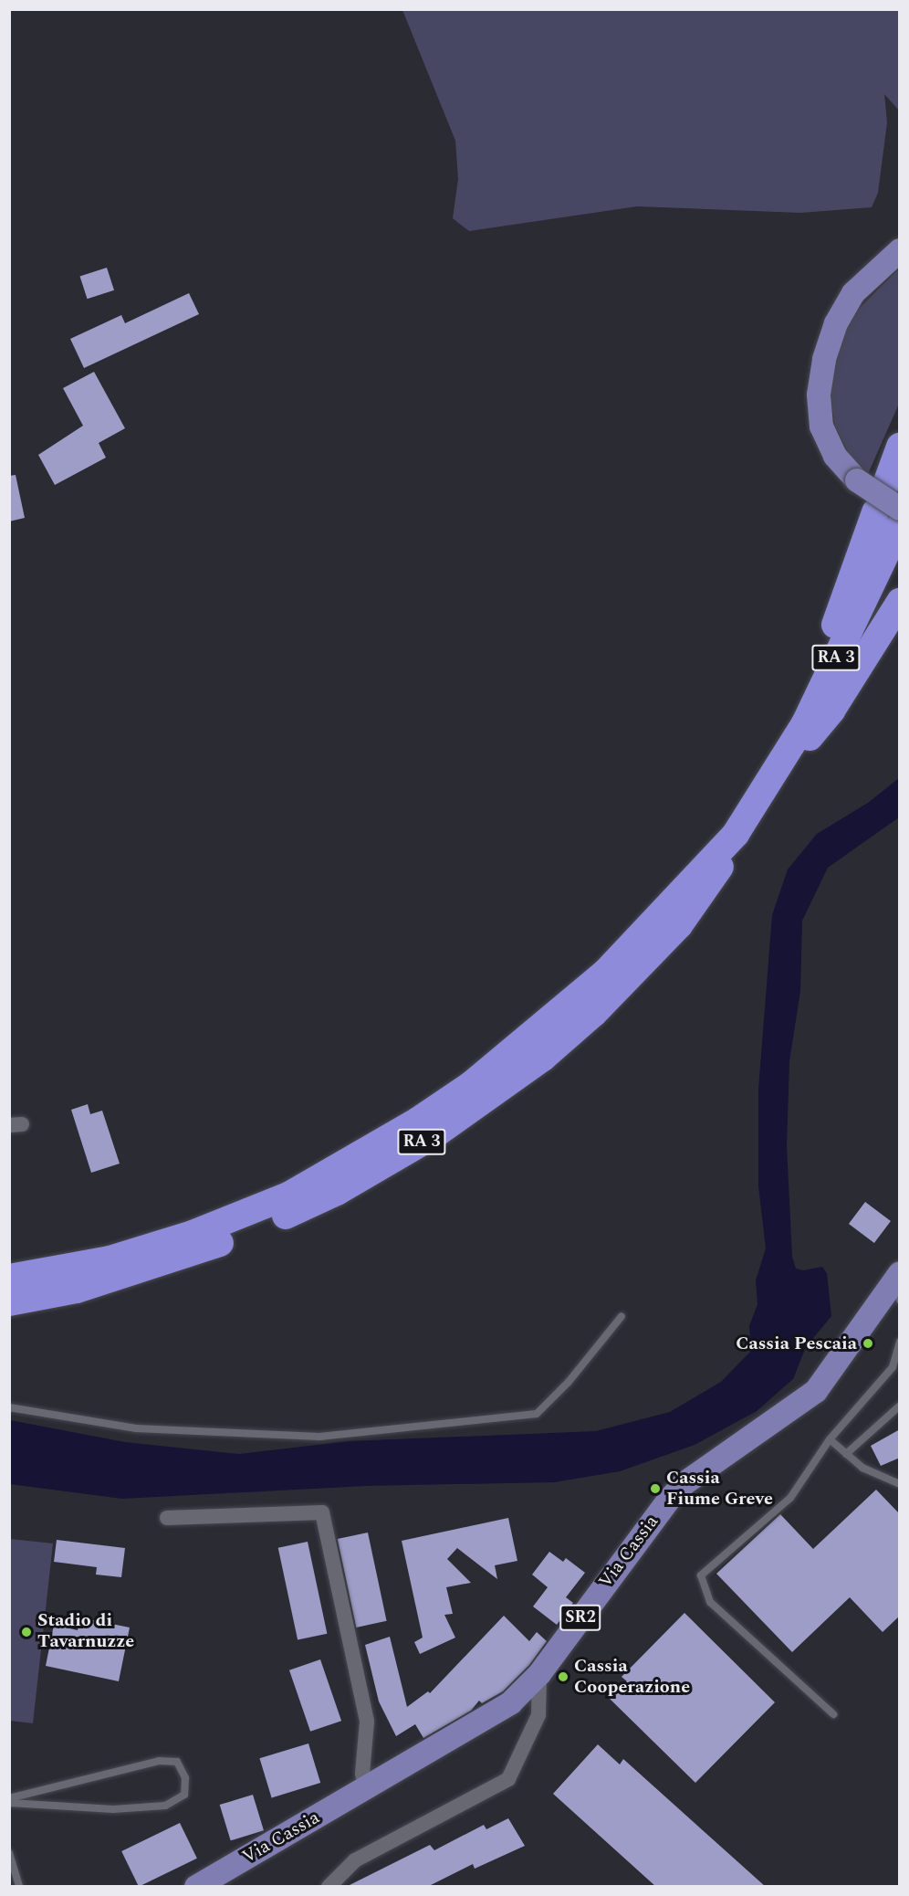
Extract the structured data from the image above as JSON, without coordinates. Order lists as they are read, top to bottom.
{
  "streets": {
    "highway": ["RA 3"],
    "main road": ["Via Cassia", "SR2"]
  },
  "places": [
    "Cassia Pescaia",
    "Cassia Fiume Greve",
    "Stadio di Tavarnuzze",
    "Cassia Cooperazione"
  ]
}
